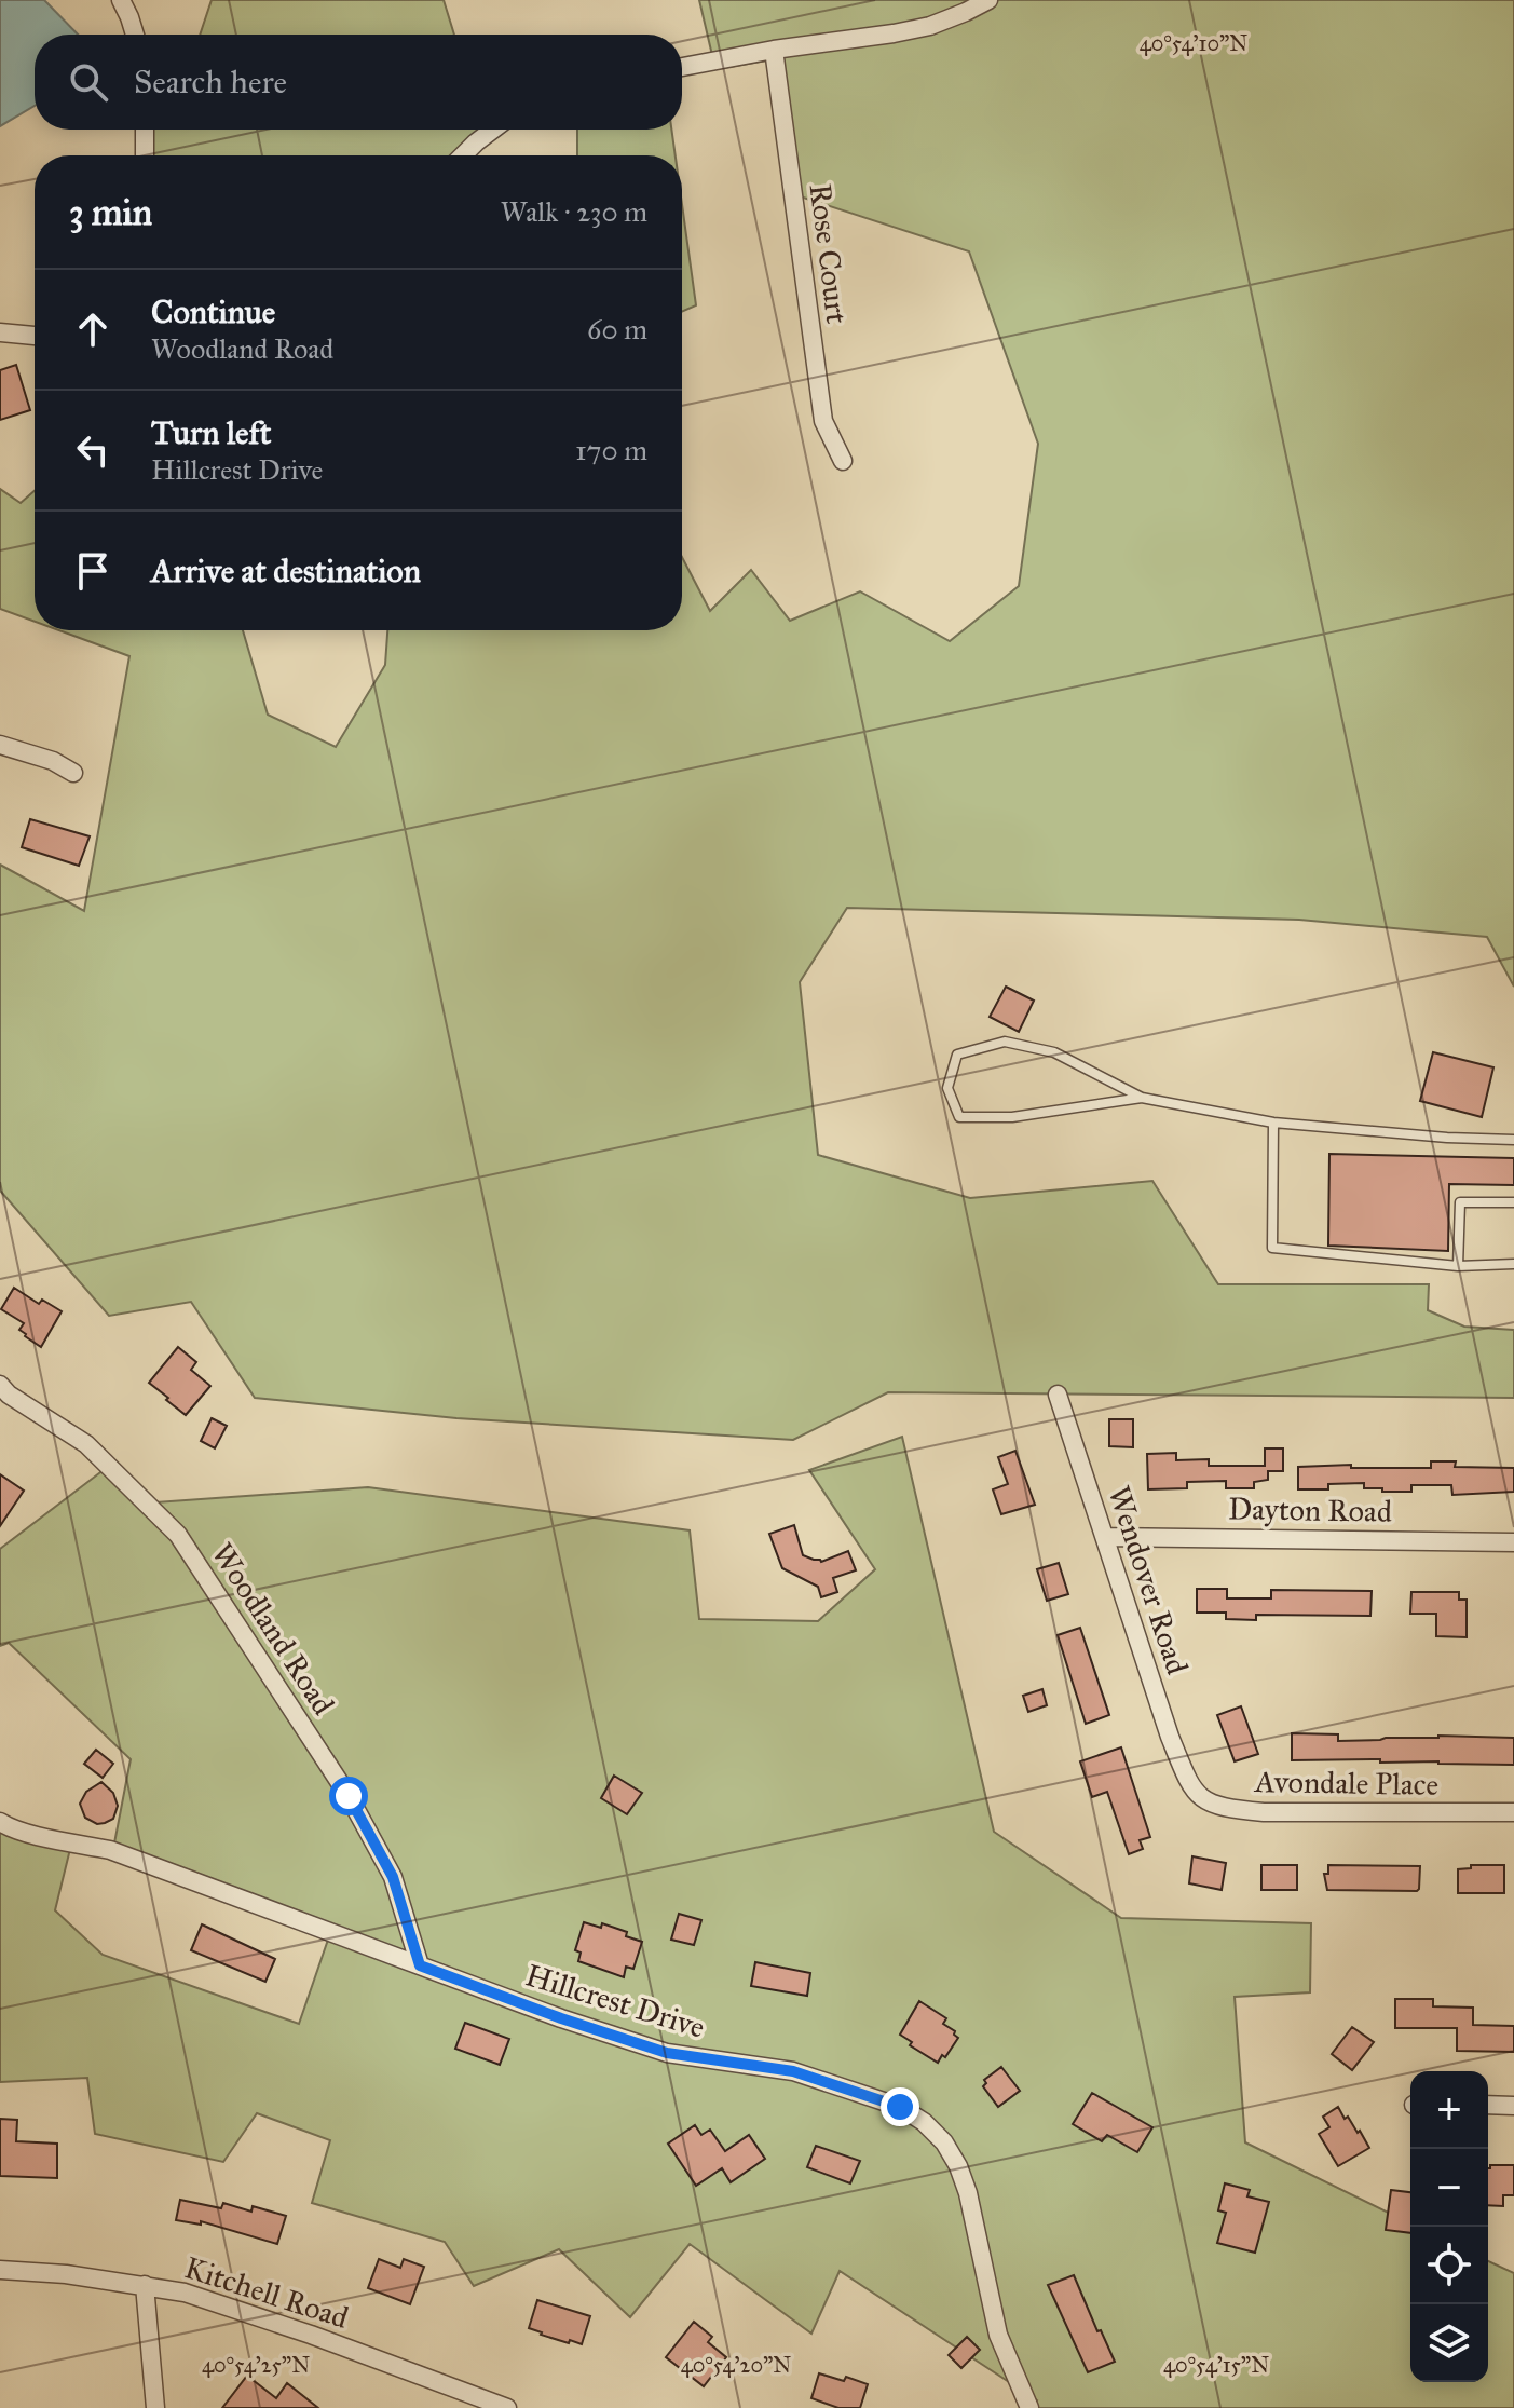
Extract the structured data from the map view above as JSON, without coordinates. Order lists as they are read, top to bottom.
{
  "streets": {
    "street": [
      "Rose Court",
      "Dayton Road",
      "Wendover Road",
      "Woodland Road",
      "Avondale Place",
      "Hillcrest Drive",
      "Kitchell Road"
    ]
  },
  "crossings": [
    ["Dayton Road", "Wendover Road"],
    ["Wendover Road", "Avondale Place"],
    ["Woodland Road", "Hillcrest Drive"]
  ],
  "page": {
    "search": "Search here",
    "heading": ["3 min", "Walk · 230 m"],
    "list": [
      ["Continue", "Woodland Road", "60 m"],
      ["Turn left", "Hillcrest Drive", "170 m"],
      "Arrive at destination"
    ],
    "map_buttons": ["+", "−"]
  },
  "coordinates": [
    "40°54'10\"N",
    "40°54'25\"N",
    "40°54'20\"N",
    "40°54'15\"N"
  ]
}
